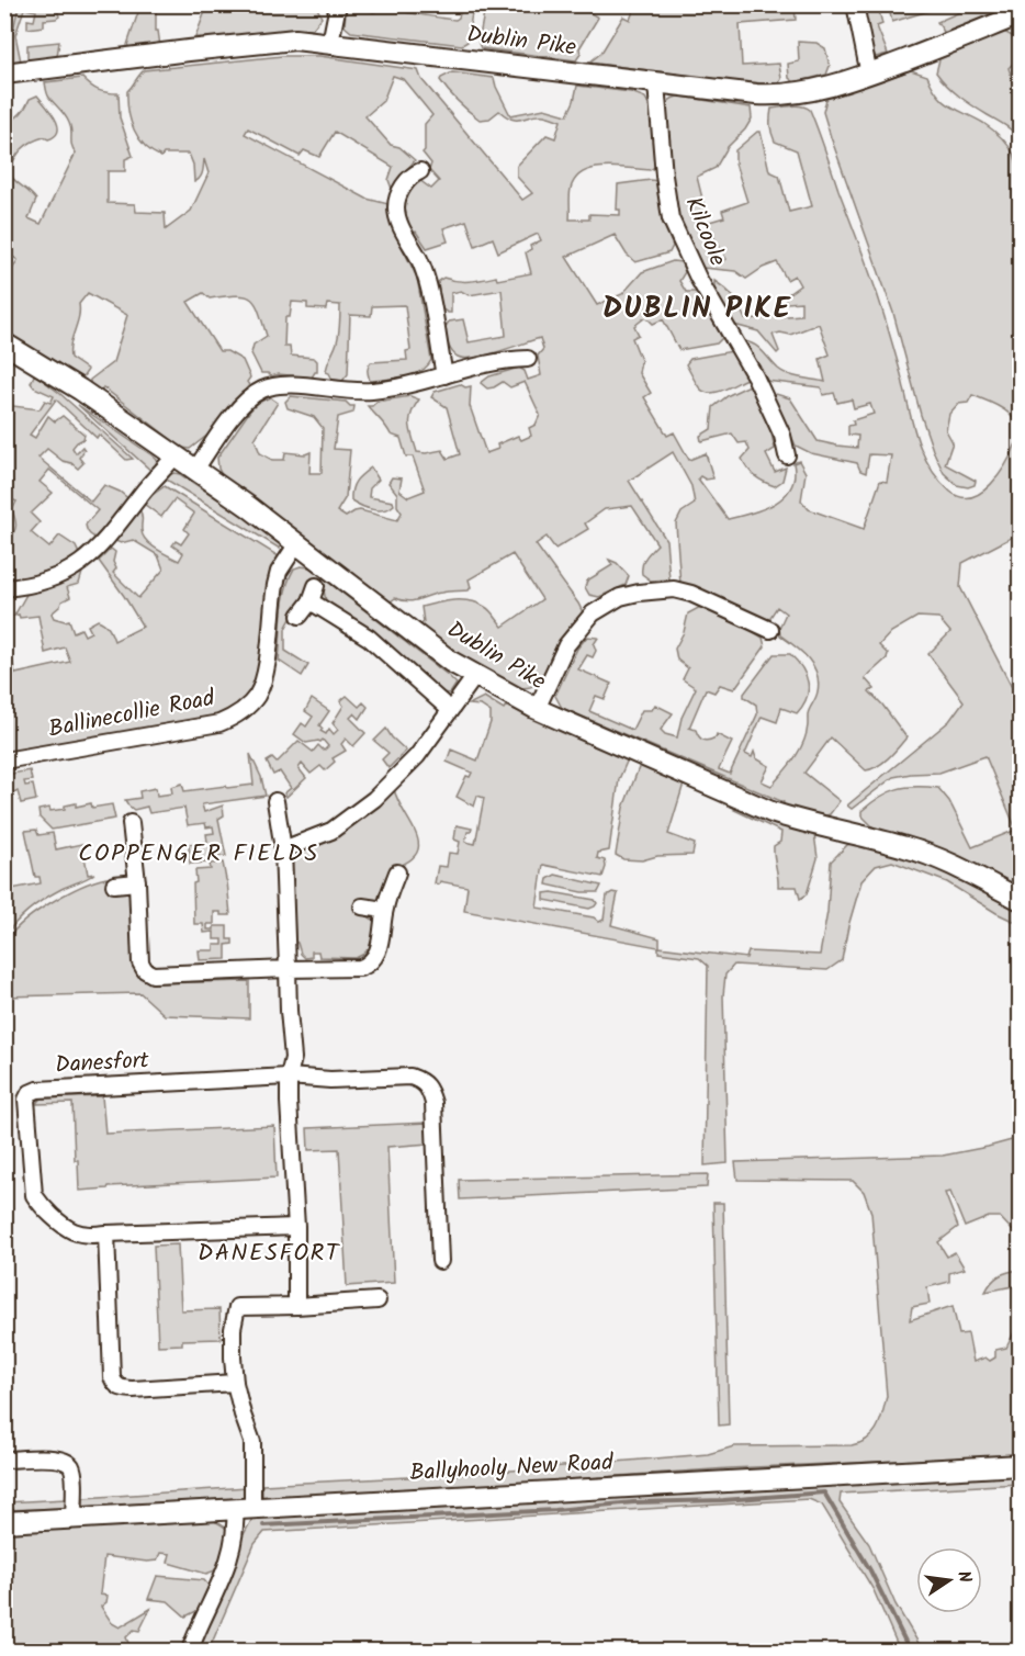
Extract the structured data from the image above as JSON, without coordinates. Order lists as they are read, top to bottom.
{
  "streets": {
    "street": [
      "Dublin Pike",
      "Kilcoole",
      "Ballinecollie Road",
      "Danesfort",
      "Ballyhooly New Road"
    ]
  },
  "crossings": [
    ["Dublin Pike", "Kilcoole"],
    ["Dublin Pike", "Ballinecollie Road"]
  ],
  "districts": ["DUBLIN PIKE", "COPPENGER FIELDS", "DANESFORT"],
  "north": "right"
}
